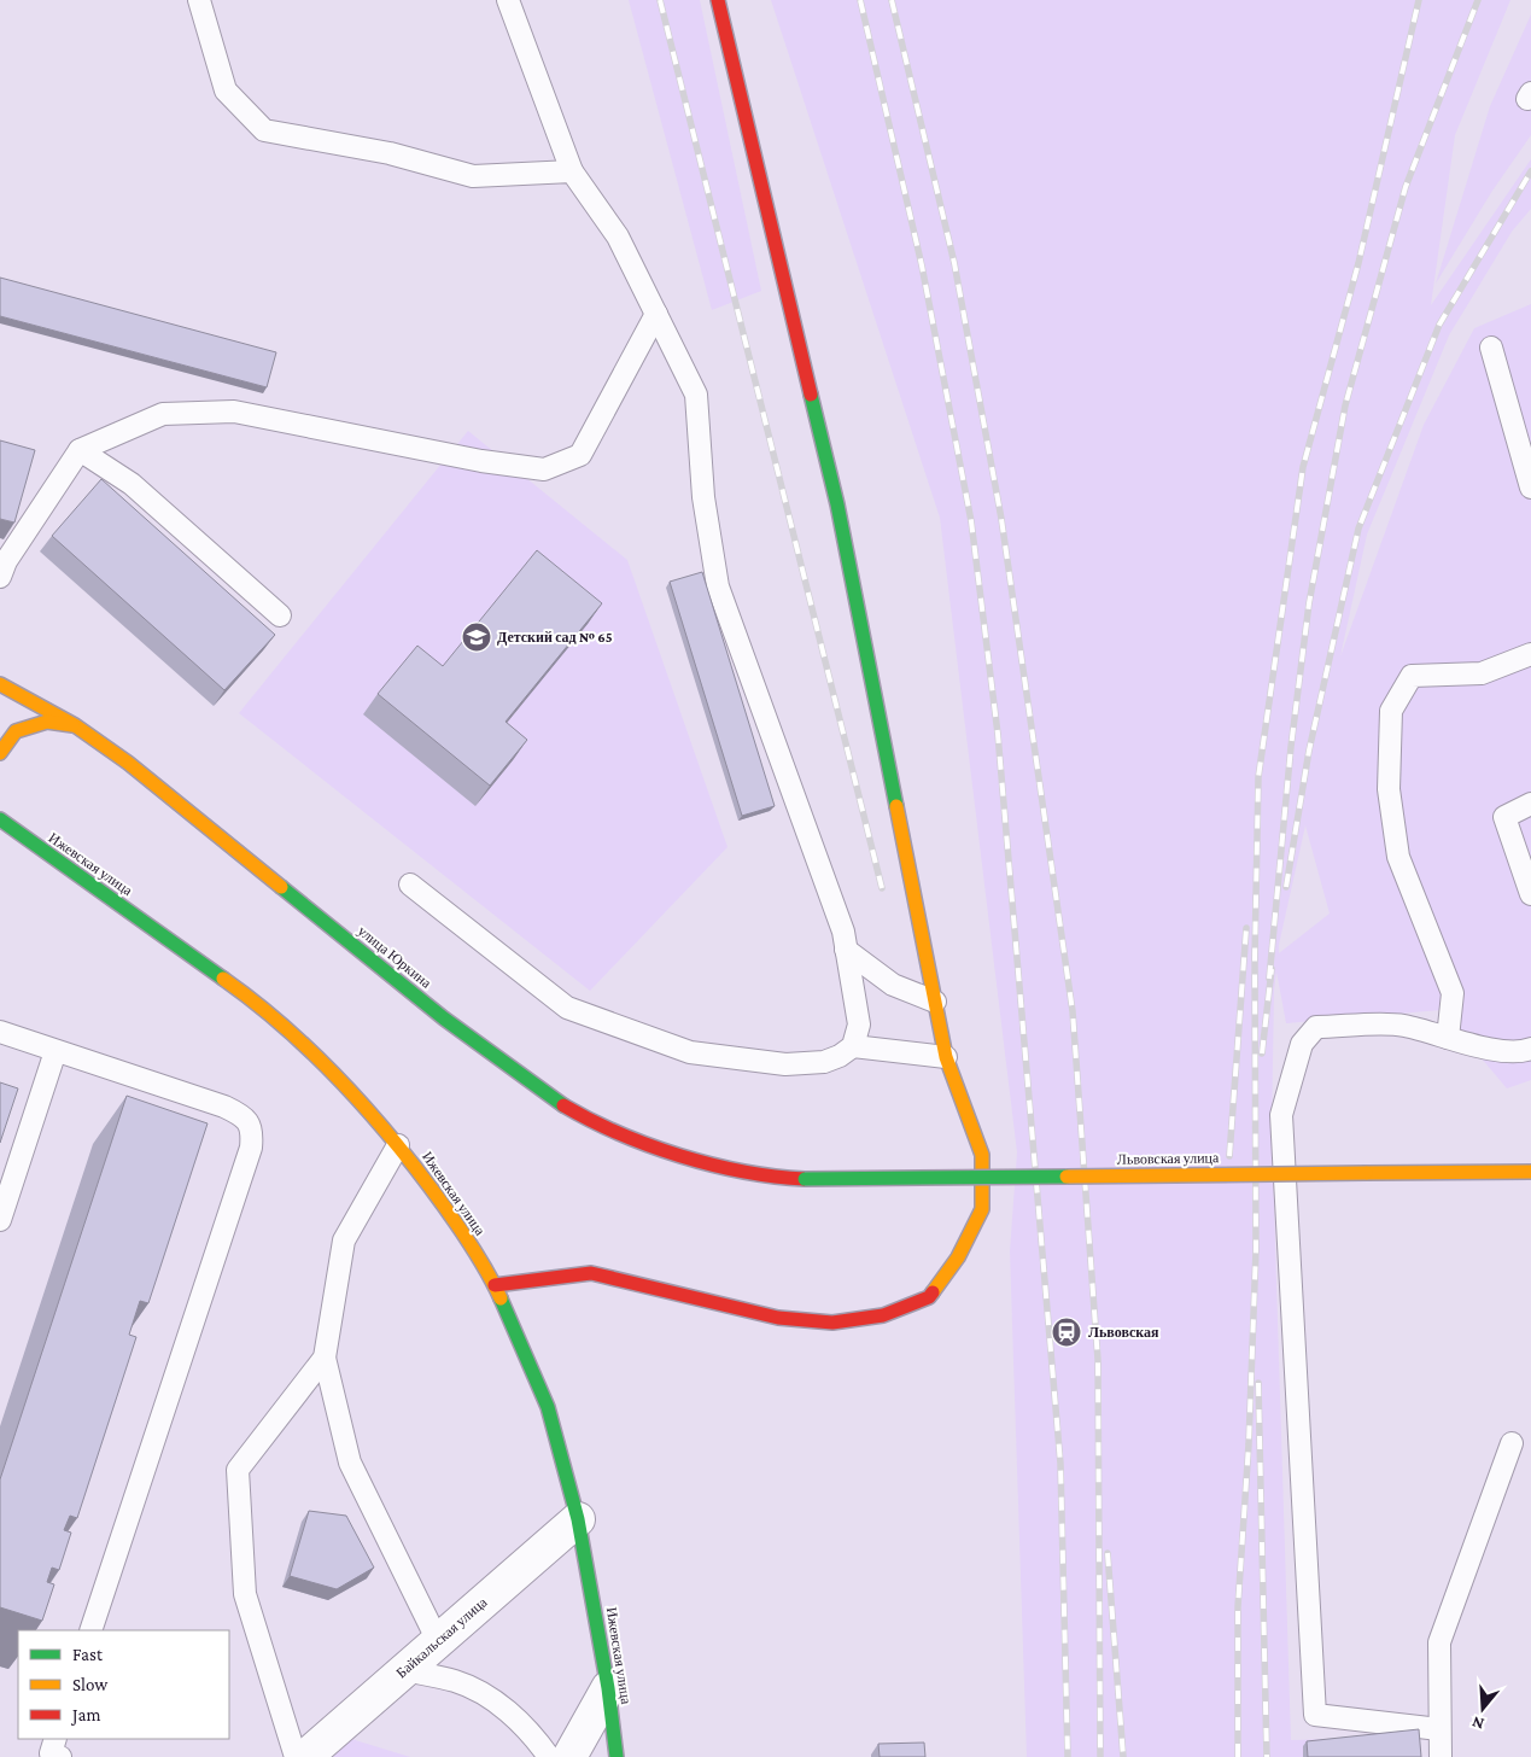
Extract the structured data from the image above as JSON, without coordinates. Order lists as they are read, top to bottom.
{
  "streets": {
    "street": [
      "Ижевская улица",
      "улица Юркина",
      "Львовская улица",
      "Байкальская улица"
    ]
  },
  "crossings": [
    ["Ижевская улица", "Байкальская улица"],
    ["улица Юркина", "Львовская улица"]
  ],
  "places": {
    "school or university": ["Детский сад № 65"],
    "station": ["Львовская"]
  },
  "legend": ["Fast", "Slow", "Jam"],
  "north": "bottom"
}
